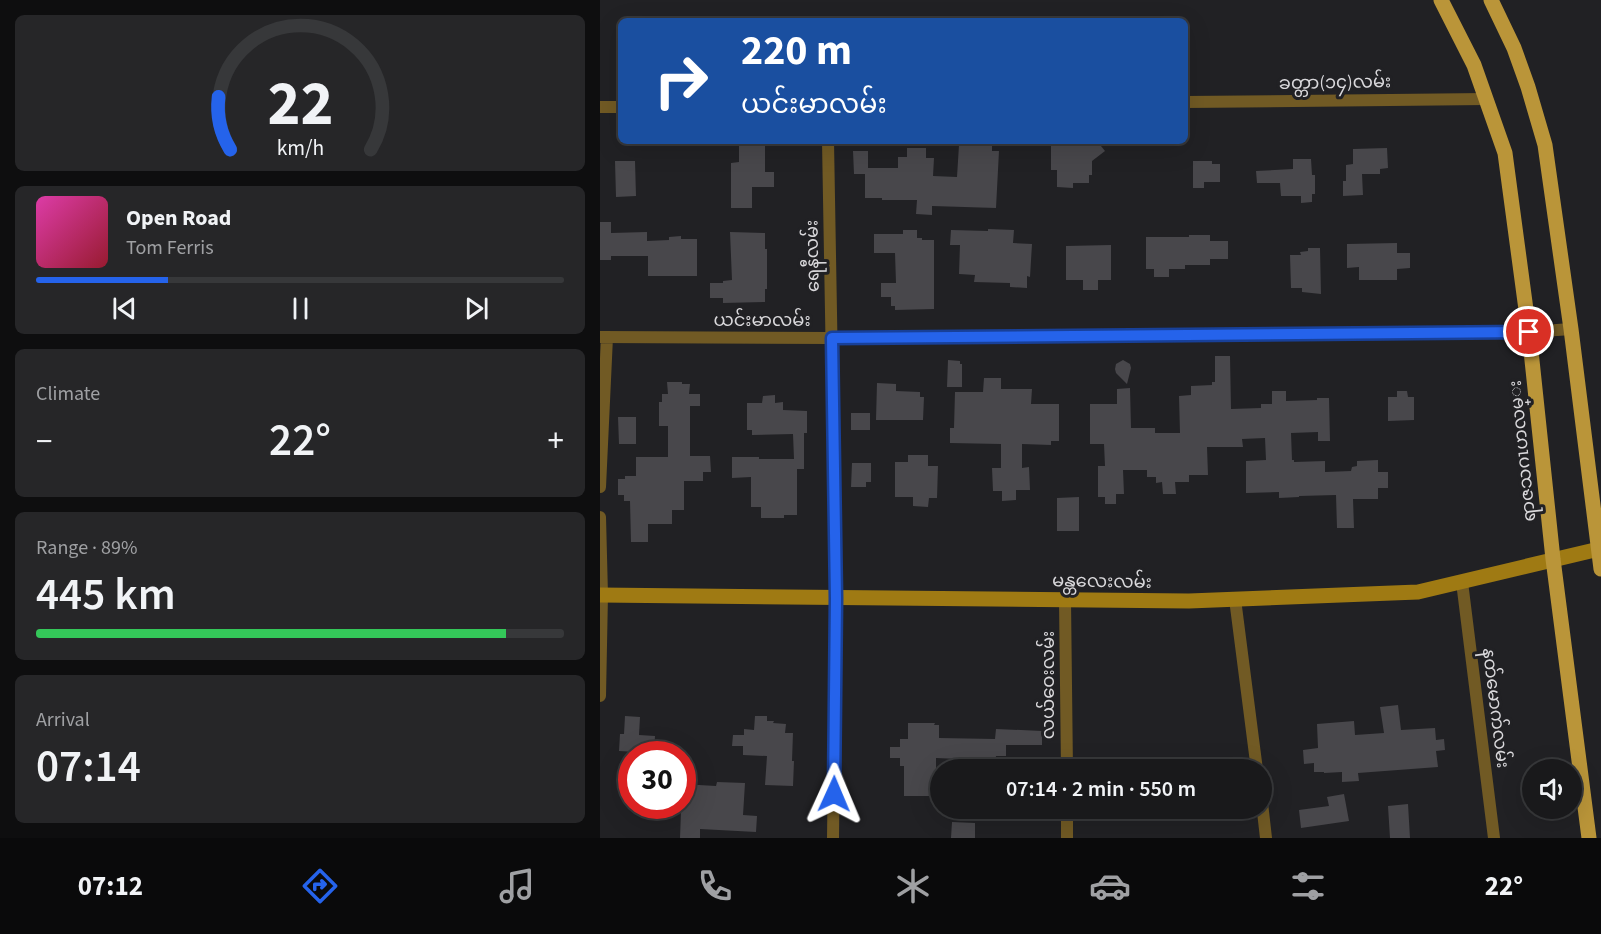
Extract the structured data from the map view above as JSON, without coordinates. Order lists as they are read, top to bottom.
{
  "streets": {
    "main road": ["ရာဇသဂၤဟလမ္း", "မန္တလေးလမ်း"],
    "street": [
      "ခတ္တာ(၁၄)လမ်း",
      "ရေနီလမ်း",
      "ယင်းမာလမ်း",
      "လယ်ဝေးလမ်း",
      "နတ်မောက်လမ်း"
    ]
  },
  "crossings": [
    ["ခတ္တာ(၁၄)လမ်း", "ရာဇသဂၤဟလမ္း"],
    ["ရေနီလမ်း", "ယင်းမာလမ်း"],
    ["ရေနီလမ်း", "မန္တလေးလမ်း"],
    ["ယင်းမာလမ်း", "ရာဇသဂၤဟလမ္း"],
    ["ရာဇသဂၤဟလမ္း", "မန္တလေးလမ်း"],
    ["မန္တလေးလမ်း", "လယ်ဝေးလမ်း"],
    ["မန္တလေးလမ်း", "နတ်မောက်လမ်း"]
  ],
  "page": {
    "turn": ["220 m", "ယင်းမာလမ်း"],
    "song": ["Open Road", "Tom Ferris"],
    "tile": [
      "Climate",
      ["Range · 89%", "445 km"],
      ["Arrival", "07:14"]
    ],
    "heat": ["−", "22°", "+"],
    "limit": "30",
    "trip": "07:14 · 2 min · 550 m",
    "tabs": ["07:12", "22°"],
    "gauge": ["22", "km/h"]
  }
}
